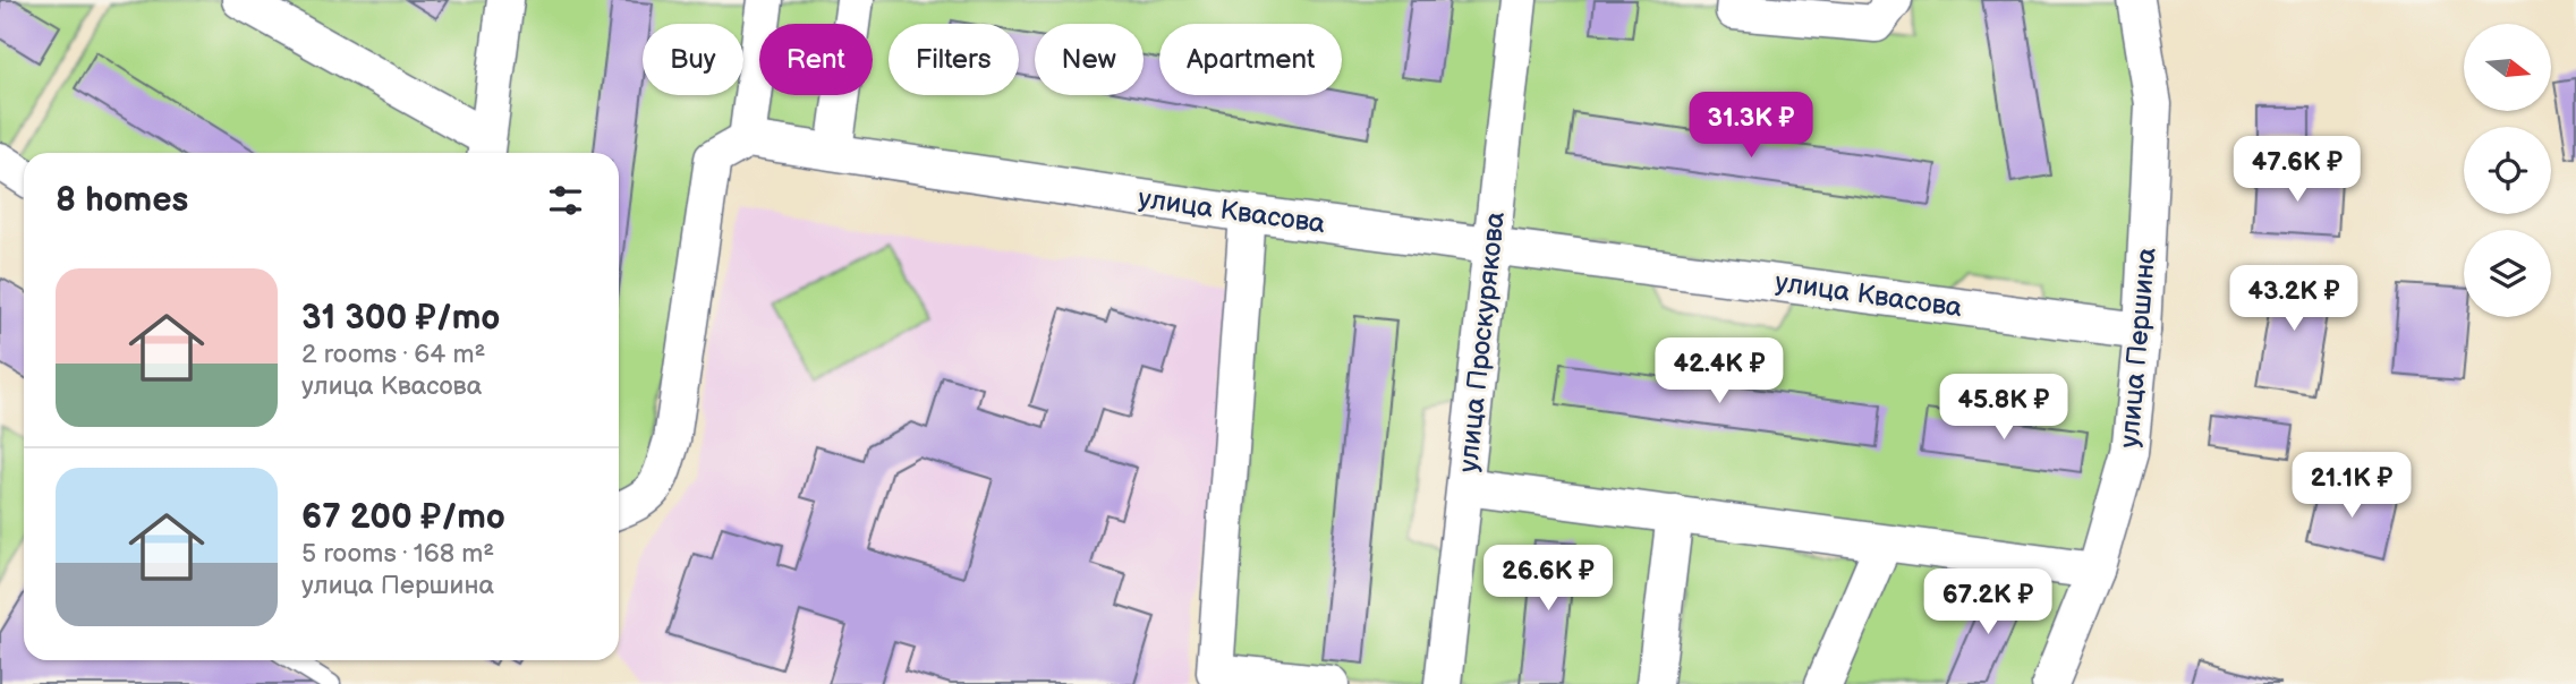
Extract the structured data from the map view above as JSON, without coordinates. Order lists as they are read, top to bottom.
{
  "streets": {
    "street": ["улица Квасова", "улица Проскурякова", "улица Першина"]
  },
  "crossings": [
    ["улица Квасова", "улица Проскурякова"],
    ["улица Квасова", "улица Першина"]
  ],
  "north": "right",
  "page": {
    "chip": [
      "Buy",
      "Rent",
      "Filters",
      "New",
      "Apartment"
    ],
    "price": [
      "31.3K ₽",
      "47.6K ₽",
      "43.2K ₽",
      "42.4K ₽",
      "45.8K ₽",
      "21.1K ₽",
      "26.6K ₽",
      "67.2K ₽"
    ],
    "heading": "8 homes",
    "list": [
      {
        "name": "31 300 ₽/mo",
        "note": "2 rooms · 64 m² · улица Квасова"
      },
      {
        "name": "67 200 ₽/mo",
        "note": "5 rooms · 168 m² · улица Першина"
      }
    ]
  }
}
